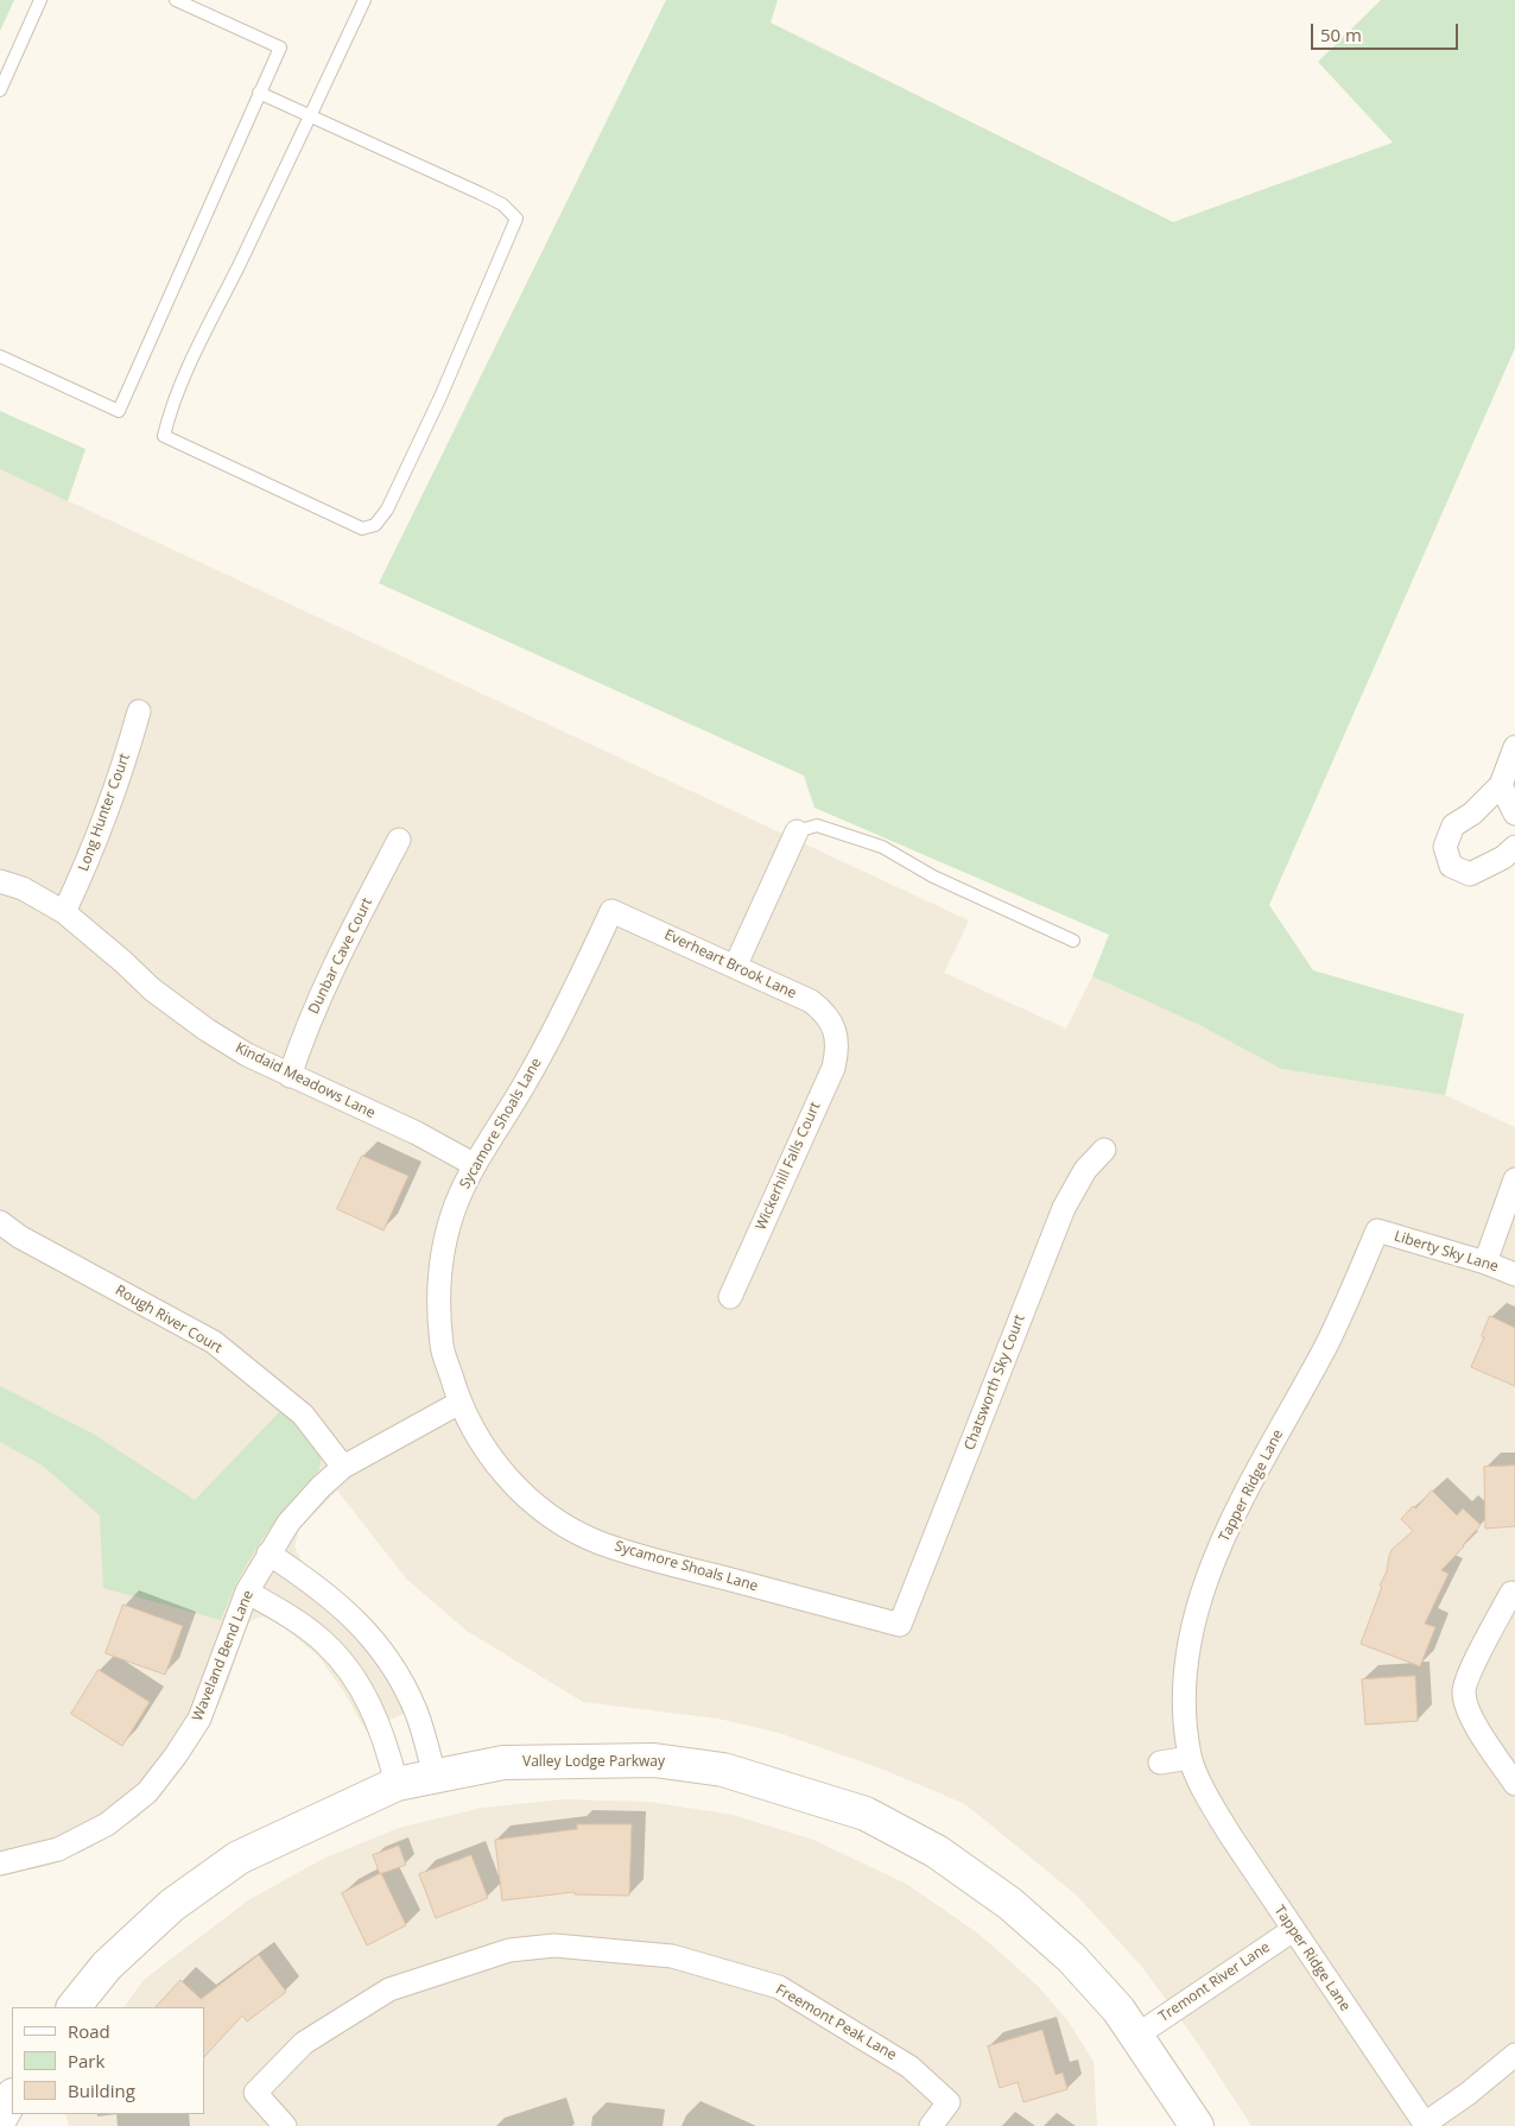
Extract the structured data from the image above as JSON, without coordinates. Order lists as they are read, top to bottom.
{
  "streets": {
    "street": [
      "Long Hunter Court",
      "Dunbar Cave Court",
      "Everheart Brook Lane",
      "Kindaid Meadows Lane",
      "Sycamore Shoals Lane",
      "Wickerhill Falls Court",
      "Liberty Sky Lane",
      "Rough River Court",
      "Chatsworth Sky Court",
      "Tapper Ridge Lane",
      "Waveland Bend Lane",
      "Valley Lodge Parkway",
      "Tremont River Lane",
      "Freemont Peak Lane"
    ]
  },
  "crossings": [
    ["Long Hunter Court", "Kindaid Meadows Lane"],
    ["Dunbar Cave Court", "Kindaid Meadows Lane"],
    ["Everheart Brook Lane", "Sycamore Shoals Lane"],
    ["Everheart Brook Lane", "Wickerhill Falls Court"],
    ["Kindaid Meadows Lane", "Sycamore Shoals Lane"],
    ["Sycamore Shoals Lane", "Chatsworth Sky Court"],
    ["Sycamore Shoals Lane", "Waveland Bend Lane"],
    ["Liberty Sky Lane", "Tapper Ridge Lane"],
    ["Rough River Court", "Waveland Bend Lane"],
    ["Tapper Ridge Lane", "Tremont River Lane"],
    ["Valley Lodge Parkway", "Tremont River Lane"]
  ],
  "legend": ["Road", "Park", "Building"],
  "scale_bar": "50 m"
}
